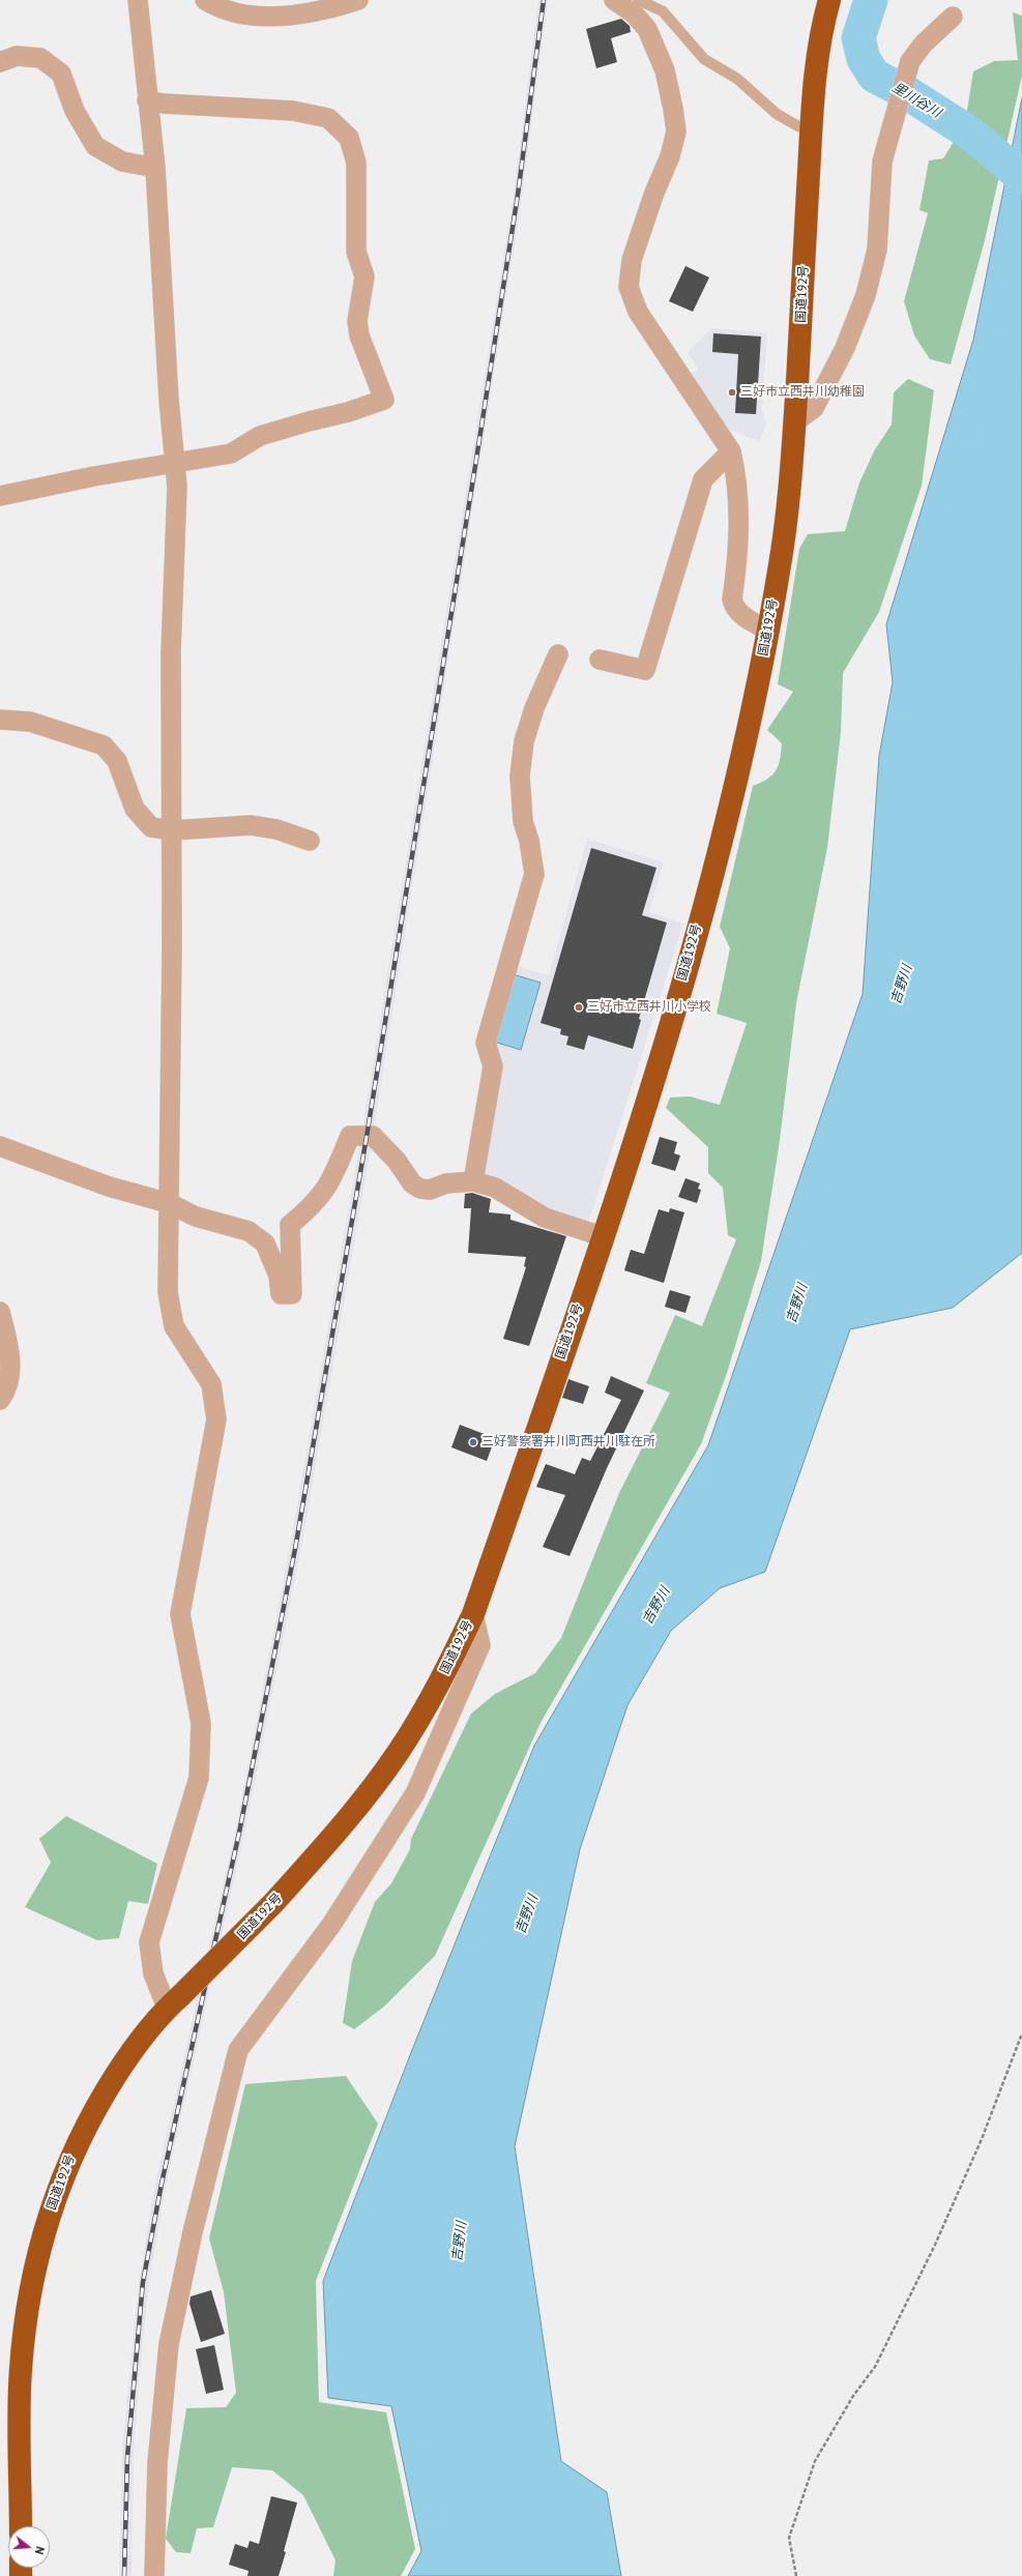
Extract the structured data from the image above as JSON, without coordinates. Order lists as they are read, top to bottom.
{
  "streets": {
    "highway": ["国道192号"]
  },
  "water": ["里川谷川", "吉野川"],
  "places": ["三好市立西井川幼稚園", "三好市立西井川小学校", "三好警察署井川町西井川駐在所"],
  "north": "right"
}
